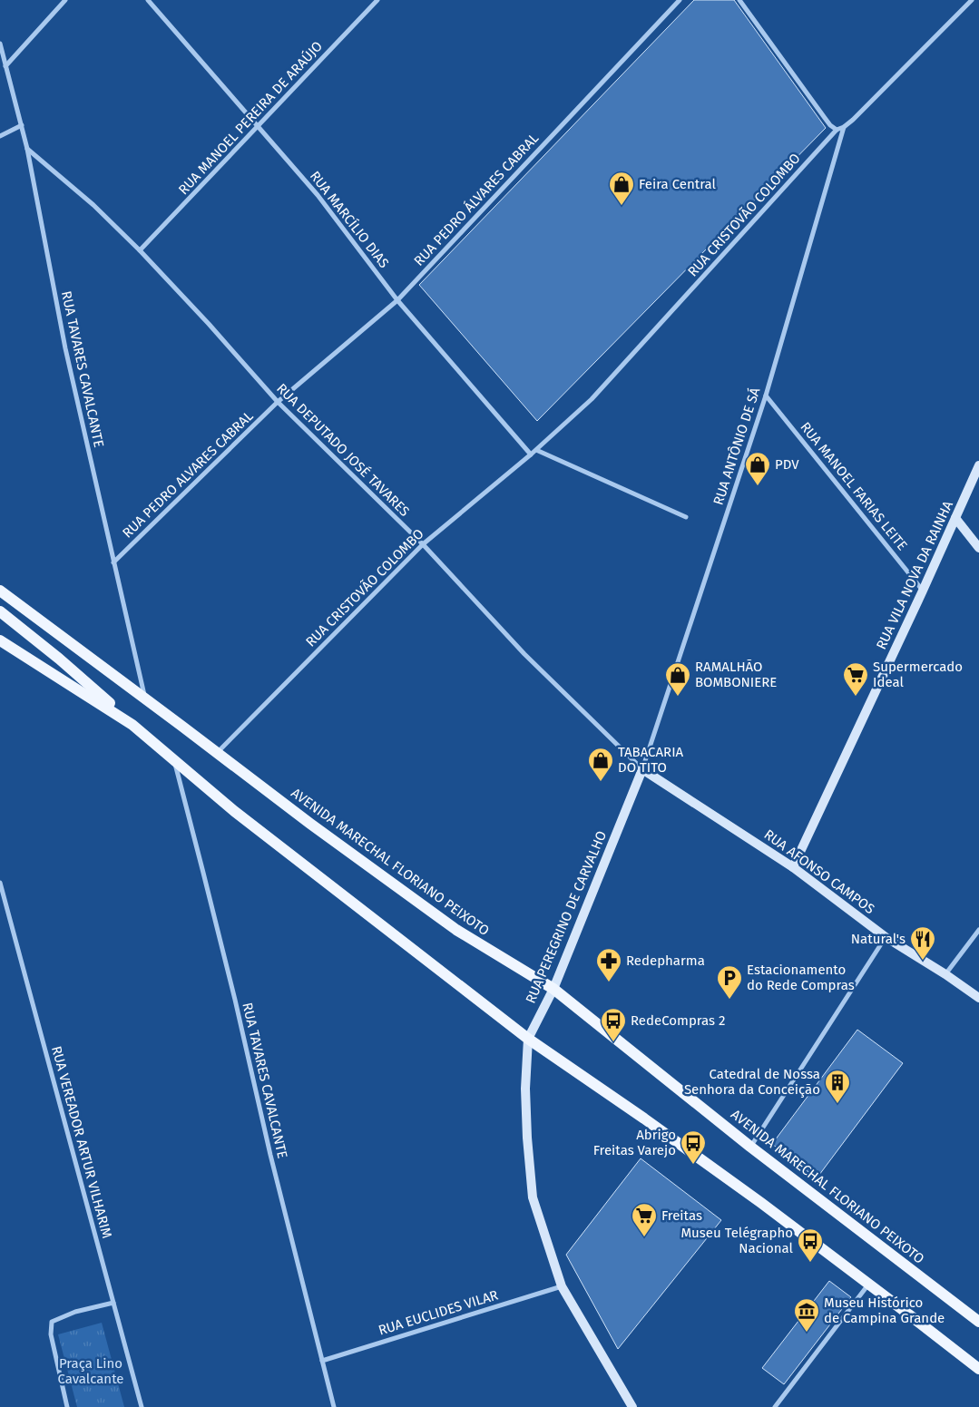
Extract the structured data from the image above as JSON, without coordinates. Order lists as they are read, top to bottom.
{
  "streets": {
    "main road": ["AVENIDA MARECHAL FLORIANO PEIXOTO"],
    "street": [
      "RUA MANOEL PEREIRA DE ARAÚJO",
      "RUA PEDRO ÁLVARES CABRAL",
      "RUA CRISTOVÃO COLOMBO",
      "RUA MARCÍLIO DIAS",
      "RUA TAVARES CAVALCANTE",
      "RUA ANTÔNIO DE SÁ",
      "RUA DEPUTADO JOSÉ TAVARES",
      "RUA PEDRO ALVARES CABRAL",
      "RUA MANOEL FARIAS LEITE",
      "RUA VILA NOVA DA RAINHA",
      "RUA AFONSO CAMPOS",
      "RUA PEREGRINO DE CARVALHO",
      "RUA VEREADOR ARTUR VILHARIM",
      "RUA EUCLIDES VILAR"
    ]
  },
  "crossings": [
    ["RUA MANOEL PEREIRA DE ARAÚJO", "RUA MARCÍLIO DIAS"],
    ["RUA MANOEL PEREIRA DE ARAÚJO", "RUA DEPUTADO JOSÉ TAVARES"],
    ["RUA PEDRO ÁLVARES CABRAL", "RUA MARCÍLIO DIAS"],
    ["RUA PEDRO ÁLVARES CABRAL", "RUA DEPUTADO JOSÉ TAVARES"],
    ["RUA PEDRO ÁLVARES CABRAL", "RUA PEDRO ALVARES CABRAL"],
    ["RUA CRISTOVÃO COLOMBO", "RUA MARCÍLIO DIAS"],
    ["RUA CRISTOVÃO COLOMBO", "RUA ANTÔNIO DE SÁ"],
    ["RUA CRISTOVÃO COLOMBO", "RUA DEPUTADO JOSÉ TAVARES"],
    ["RUA CRISTOVÃO COLOMBO", "AVENIDA MARECHAL FLORIANO PEIXOTO"],
    ["RUA TAVARES CAVALCANTE", "RUA DEPUTADO JOSÉ TAVARES"],
    ["RUA TAVARES CAVALCANTE", "RUA PEDRO ALVARES CABRAL"],
    ["RUA TAVARES CAVALCANTE", "AVENIDA MARECHAL FLORIANO PEIXOTO"],
    ["RUA TAVARES CAVALCANTE", "RUA EUCLIDES VILAR"],
    ["RUA ANTÔNIO DE SÁ", "RUA DEPUTADO JOSÉ TAVARES"],
    ["RUA ANTÔNIO DE SÁ", "RUA MANOEL FARIAS LEITE"],
    ["RUA ANTÔNIO DE SÁ", "RUA AFONSO CAMPOS"],
    ["RUA ANTÔNIO DE SÁ", "RUA PEREGRINO DE CARVALHO"],
    ["RUA DEPUTADO JOSÉ TAVARES", "RUA PEDRO ALVARES CABRAL"],
    ["RUA DEPUTADO JOSÉ TAVARES", "RUA AFONSO CAMPOS"],
    ["RUA DEPUTADO JOSÉ TAVARES", "RUA PEREGRINO DE CARVALHO"],
    ["RUA MANOEL FARIAS LEITE", "RUA VILA NOVA DA RAINHA"],
    ["RUA VILA NOVA DA RAINHA", "RUA AFONSO CAMPOS"],
    ["AVENIDA MARECHAL FLORIANO PEIXOTO", "RUA PEREGRINO DE CARVALHO"],
    ["RUA AFONSO CAMPOS", "RUA PEREGRINO DE CARVALHO"],
    ["RUA PEREGRINO DE CARVALHO", "RUA EUCLIDES VILAR"]
  ],
  "parks": ["Praça Lino Cavalcante"],
  "places": {
    "shop": [
      "Feira Central",
      "PDV",
      "RAMALHÃO BOMBONIERE",
      "TABACARIA DO TITO"
    ],
    "supermarket": ["Supermercado Ideal", "Freitas"],
    "restaurant": ["Natural's"],
    "pharmacy": ["Redepharma"],
    "parking": ["Estacionamento do Rede Compras"],
    "bus stop": ["RedeCompras 2", "Abrigo Freitas Varejo", "Museu Telégrapho Nacional"],
    "building": ["Catedral de Nossa Senhora da Conceição"],
    "museum": ["Museu Histórico de Campina Grande"]
  }
}
